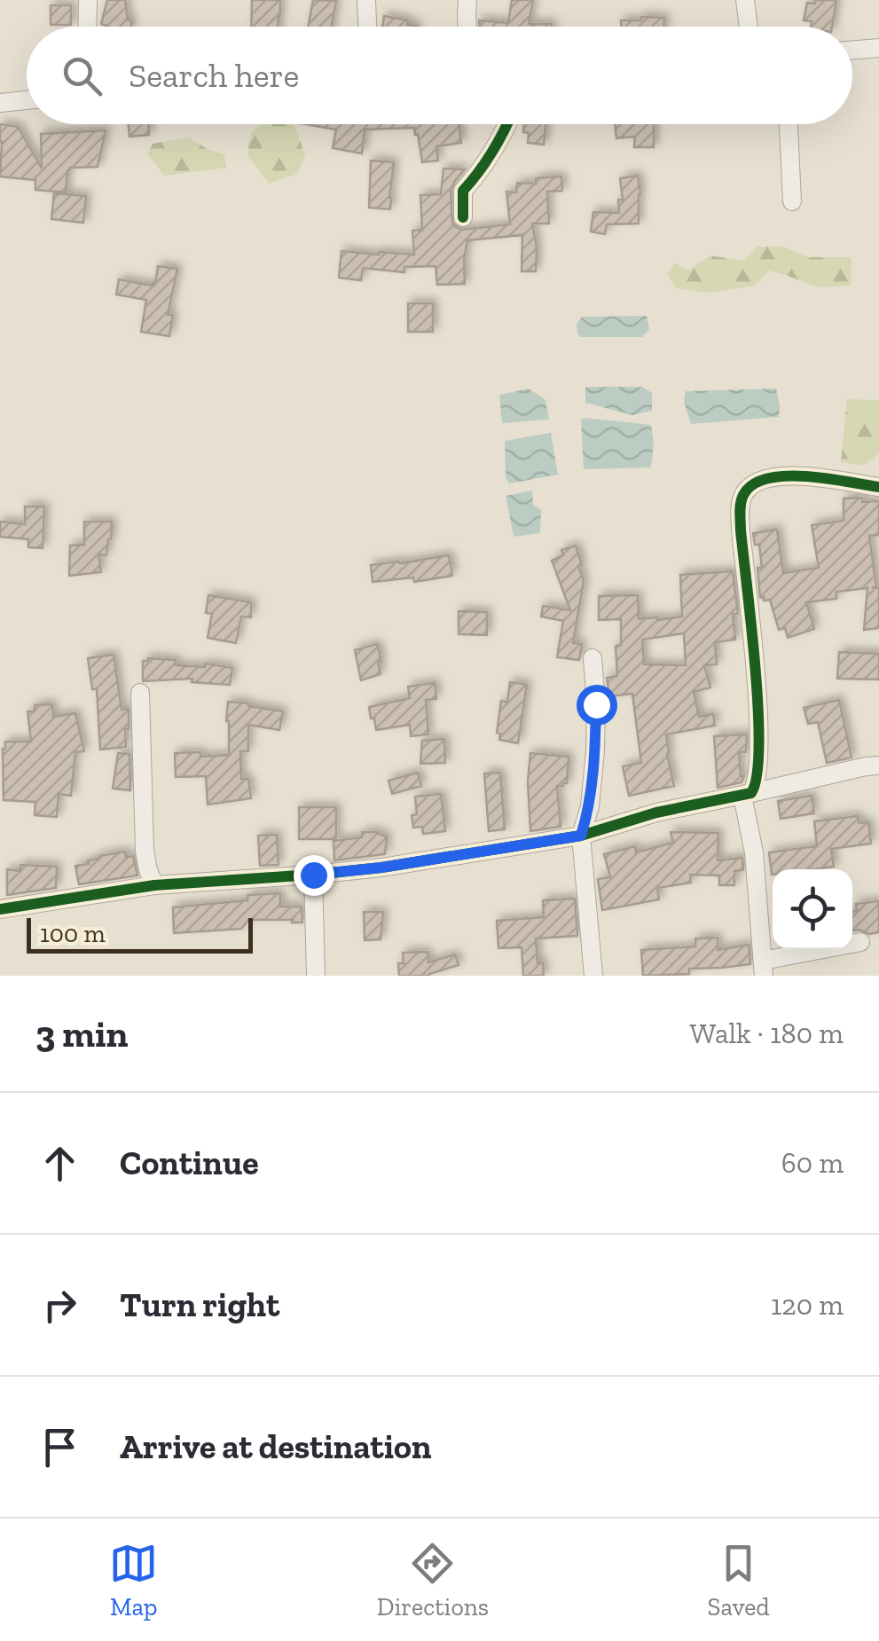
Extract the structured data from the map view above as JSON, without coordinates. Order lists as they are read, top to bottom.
{
  "scale_bar": "100 m",
  "page": {
    "search": "Search here",
    "scale": "100 m",
    "heading": ["3 min", "Walk · 180 m"],
    "list": [
      ["Continue", "60 m"],
      ["Turn right", "120 m"],
      "Arrive at destination"
    ],
    "nav": ["Map", "Directions", "Saved"]
  }
}
